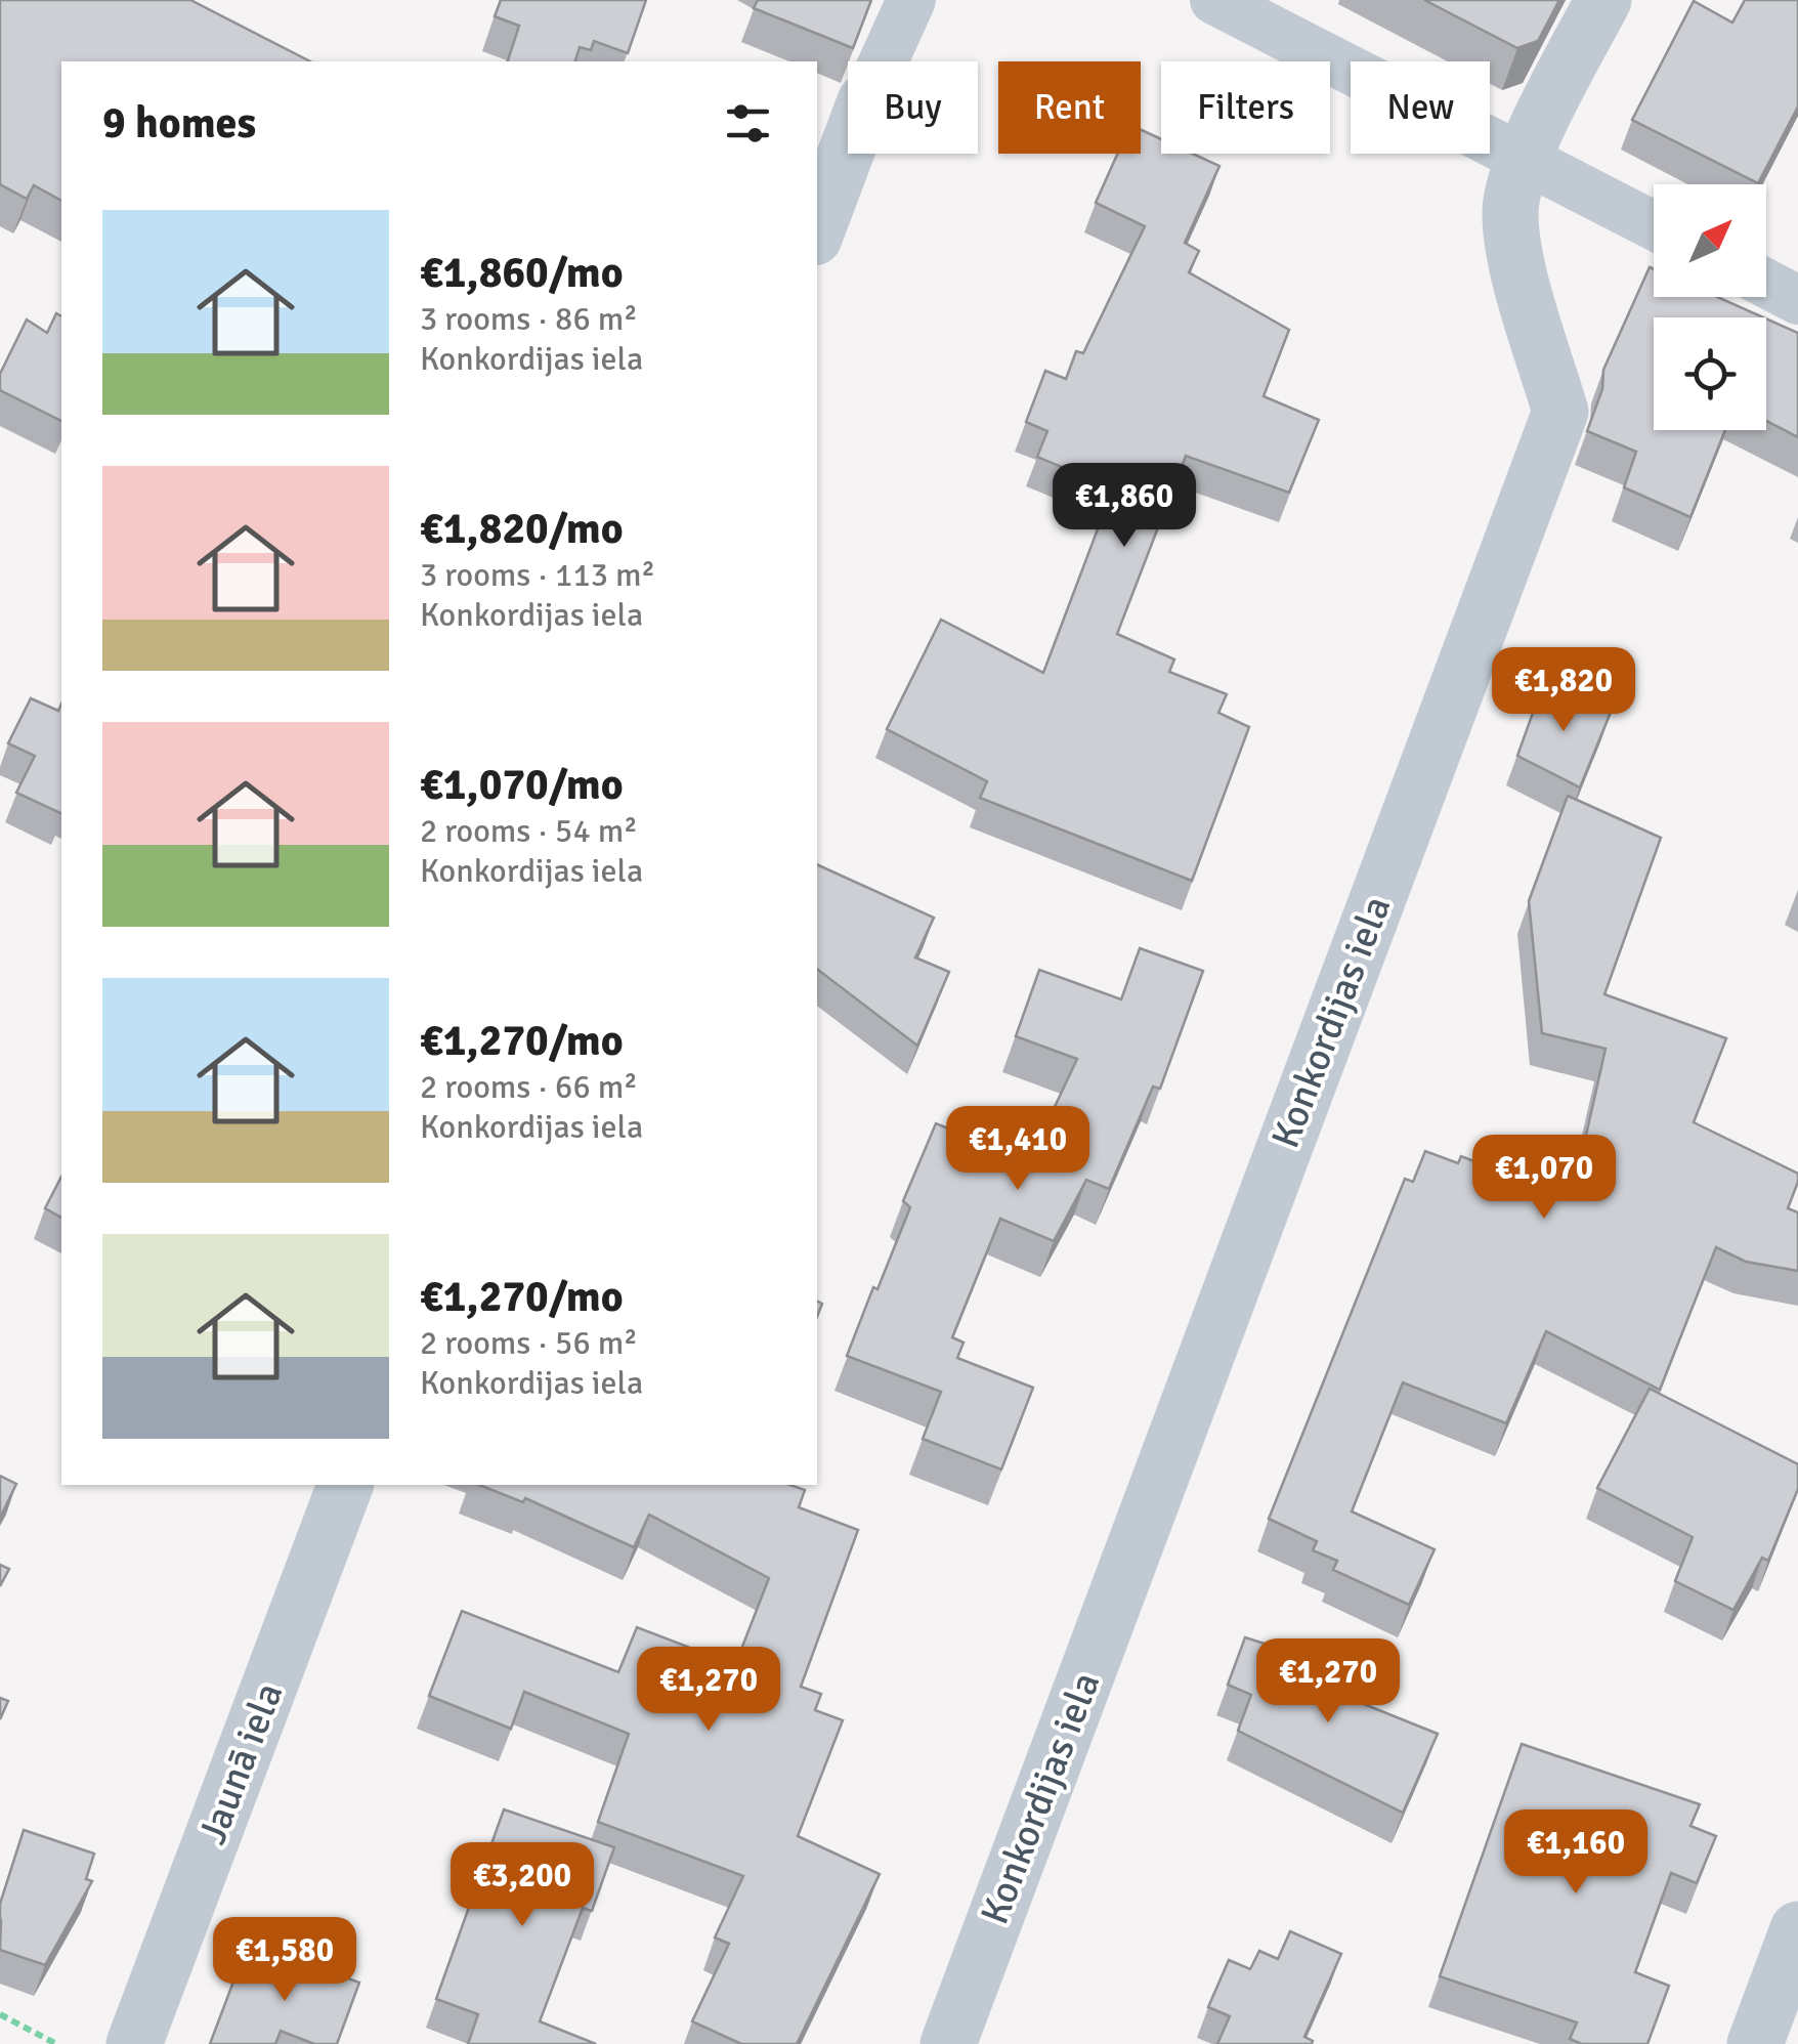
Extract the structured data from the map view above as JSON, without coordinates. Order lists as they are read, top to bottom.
{
  "streets": {
    "street": ["Konkordijas iela", "Jaunā iela"]
  },
  "north": "top right",
  "page": {
    "chip": [
      "Buy",
      "Rent",
      "Filters",
      "New"
    ],
    "heading": "9 homes",
    "list": [
      {
        "name": "€1,860/mo",
        "note": "3 rooms · 86 m² · Konkordijas iela"
      },
      {
        "name": "€1,820/mo",
        "note": "3 rooms · 113 m² · Konkordijas iela"
      },
      {
        "name": "€1,070/mo",
        "note": "2 rooms · 54 m² · Konkordijas iela"
      },
      {
        "name": "€1,270/mo",
        "note": "2 rooms · 66 m² · Konkordijas iela"
      },
      {
        "name": "€1,270/mo",
        "note": "2 rooms · 56 m² · Konkordijas iela"
      }
    ],
    "price": [
      "€1,860",
      "€1,820",
      "€1,410",
      "€1,070",
      "€1,270",
      "€1,270",
      "€1,160",
      "€3,200",
      "€1,580"
    ]
  }
}
